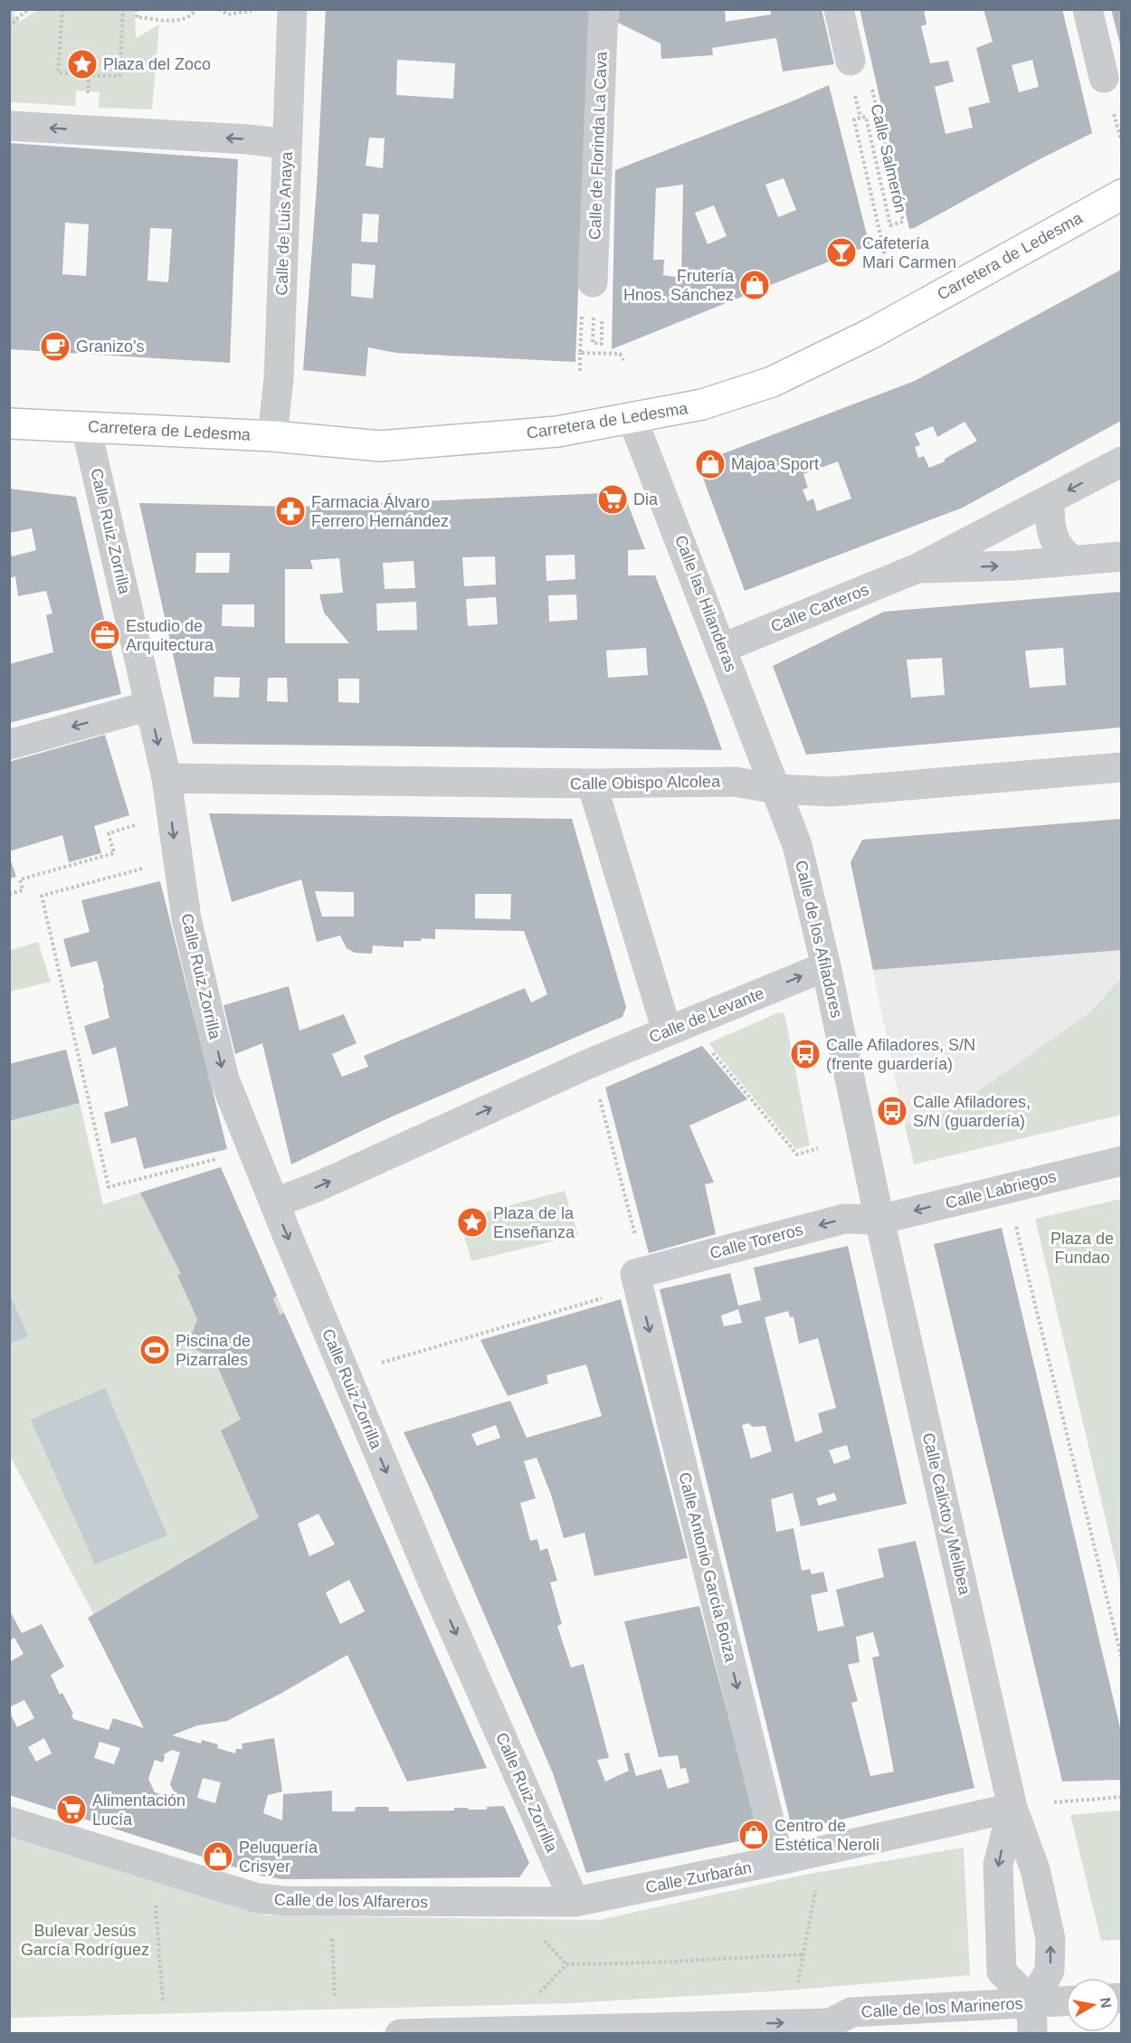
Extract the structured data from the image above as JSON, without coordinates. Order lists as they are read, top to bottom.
{
  "streets": {
    "highway": ["Carretera de Ledesma"],
    "street": [
      "Calle de Florinda La Cava",
      "Calle de Luis Anaya",
      "Calle Ruiz Zorrilla",
      "Calle las Hilanderas",
      "Calle Carteros",
      "Calle Obispo Alcolea",
      "Calle de los Afiladores",
      "Calle de Levante",
      "Calle Labriegos",
      "Calle Toreros",
      "Calle Calixto y Melibea",
      "Calle Antonio García Boiza",
      "Calle Zurbarán",
      "Calle de los Alfareros",
      "Calle de los Marineros"
    ],
    "path": ["Calle Salmerón"]
  },
  "crossings": [
    ["Calle de Luis Anaya", "Carretera de Ledesma"],
    ["Carretera de Ledesma", "Calle Ruiz Zorrilla"],
    ["Carretera de Ledesma", "Calle las Hilanderas"],
    ["Calle Ruiz Zorrilla", "Calle Obispo Alcolea"],
    ["Calle Ruiz Zorrilla", "Calle de Levante"],
    ["Calle Ruiz Zorrilla", "Calle Zurbarán"],
    ["Calle Ruiz Zorrilla", "Calle de los Alfareros"],
    ["Calle las Hilanderas", "Calle Carteros"],
    ["Calle las Hilanderas", "Calle Obispo Alcolea"],
    ["Calle las Hilanderas", "Calle de los Afiladores"],
    ["Calle Obispo Alcolea", "Calle de los Afiladores"],
    ["Calle de los Afiladores", "Calle de Levante"],
    ["Calle de los Afiladores", "Calle Labriegos"],
    ["Calle de los Afiladores", "Calle Toreros"],
    ["Calle de los Afiladores", "Calle Calixto y Melibea"],
    ["Calle Labriegos", "Calle Toreros"],
    ["Calle Labriegos", "Calle Calixto y Melibea"],
    ["Calle Toreros", "Calle Calixto y Melibea"],
    ["Calle Toreros", "Calle Antonio García Boiza"],
    ["Calle Calixto y Melibea", "Calle Zurbarán"],
    ["Calle Calixto y Melibea", "Calle de los Marineros"],
    ["Calle Antonio García Boiza", "Calle Zurbarán"],
    ["Calle Zurbarán", "Calle de los Alfareros"]
  ],
  "one_way": [
    "Calle Ruiz Zorrilla",
    "Calle de Levante",
    "Calle Labriegos",
    "Calle Toreros",
    "Calle Antonio García Boiza",
    "Calle de los Marineros"
  ],
  "parks": ["Plaza de Fundao", "Bulevar Jesús García Rodríguez"],
  "places": {
    "place": ["Plaza del Zoco", "Plaza de la Enseñanza"],
    "bar": ["Cafetería Mari Carmen"],
    "shop": [
      "Frutería Hnos. Sánchez",
      "Majoa Sport",
      "Centro de Estética Neroli",
      "Peluquería Crisyer"
    ],
    "cafe": ["Granizo's"],
    "supermarket": ["Dia", "Alimentación Lucía"],
    "pharmacy": ["Farmacia Álvaro Ferrero Hernández"],
    "office": ["Estudio de Arquitectura"],
    "bus stop": ["Calle Afiladores, S/N (frente guardería)", "Calle Afiladores, S/N (guardería)"],
    "sports": ["Piscina de Pizarrales"]
  },
  "north": "right"
}
